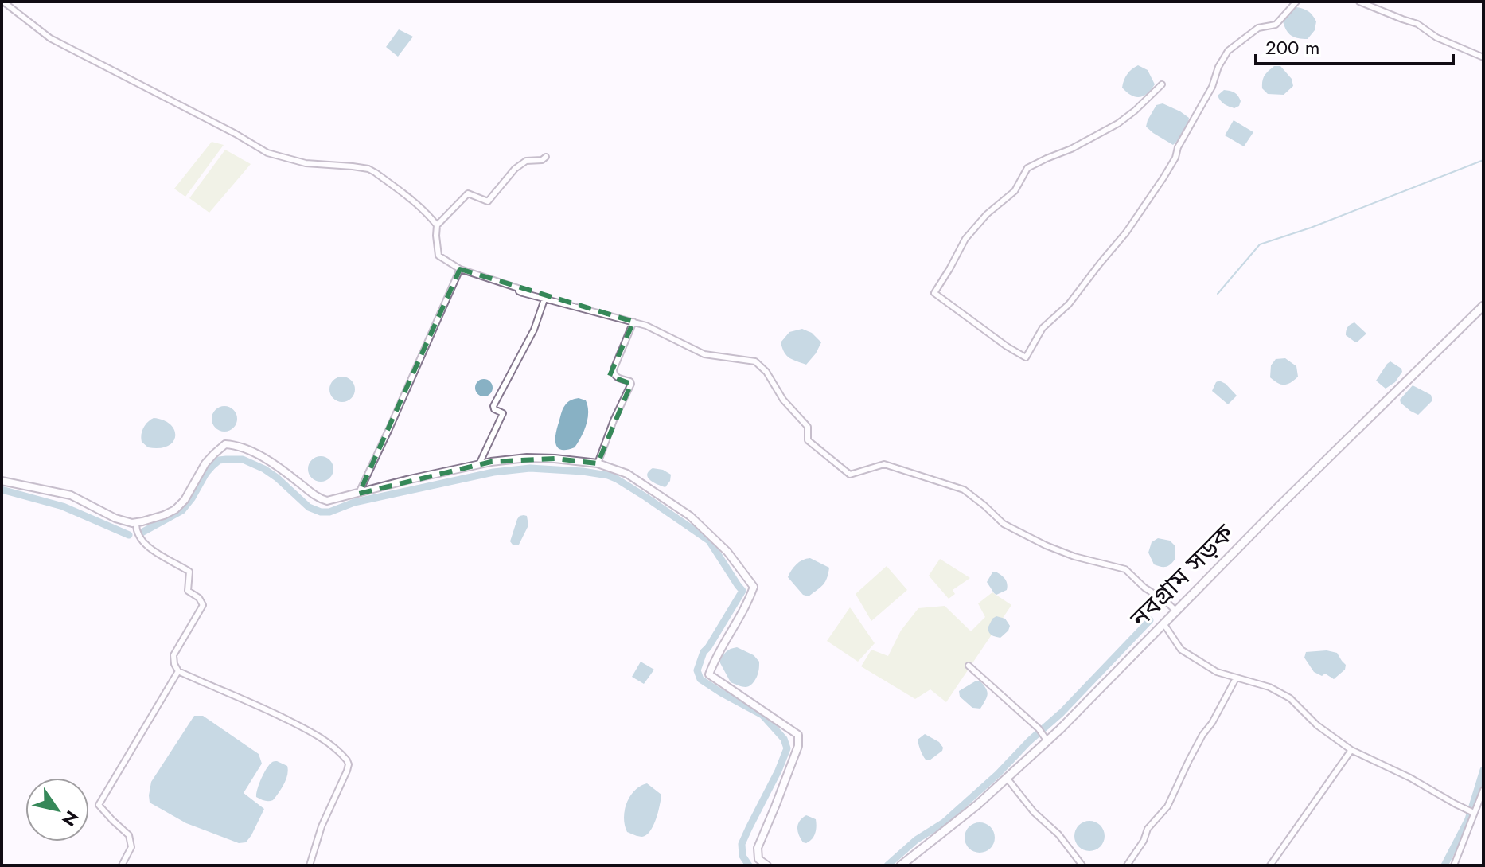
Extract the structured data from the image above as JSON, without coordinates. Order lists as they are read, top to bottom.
{
  "streets": {
    "main road": ["নবগ্রাম সড়ক"]
  },
  "scale_bar": "200 m",
  "north": "bottom right"
}
